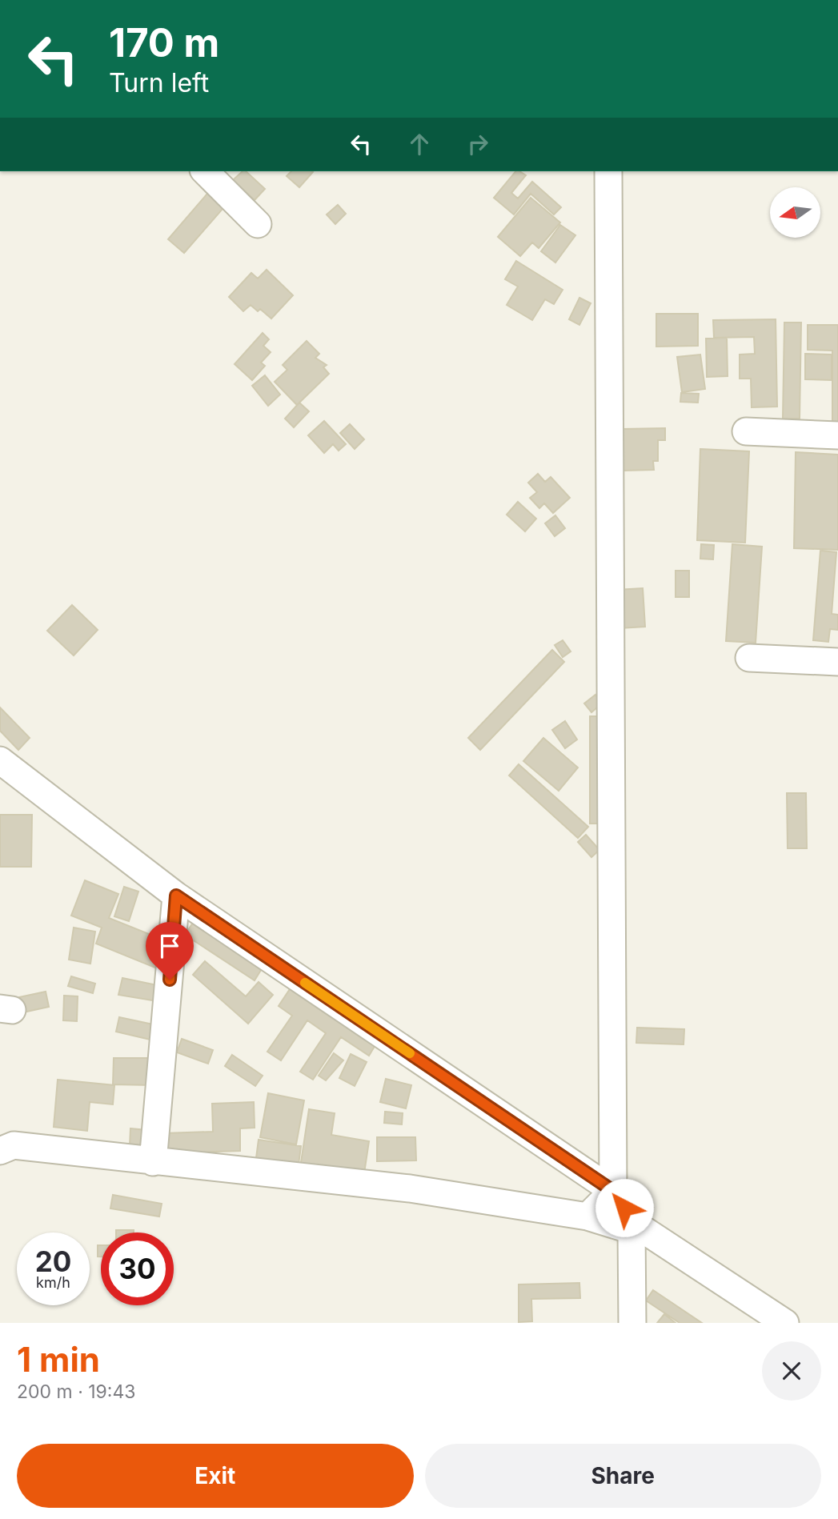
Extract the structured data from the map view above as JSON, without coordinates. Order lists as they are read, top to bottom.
{
  "north": "left",
  "page": {
    "turn": ["170 m", "Turn left"],
    "speed": "20 km/h",
    "limit": "30",
    "heading": ["1 min", "200 m · 19:43"],
    "buttons": ["Exit", "Share"]
  }
}
